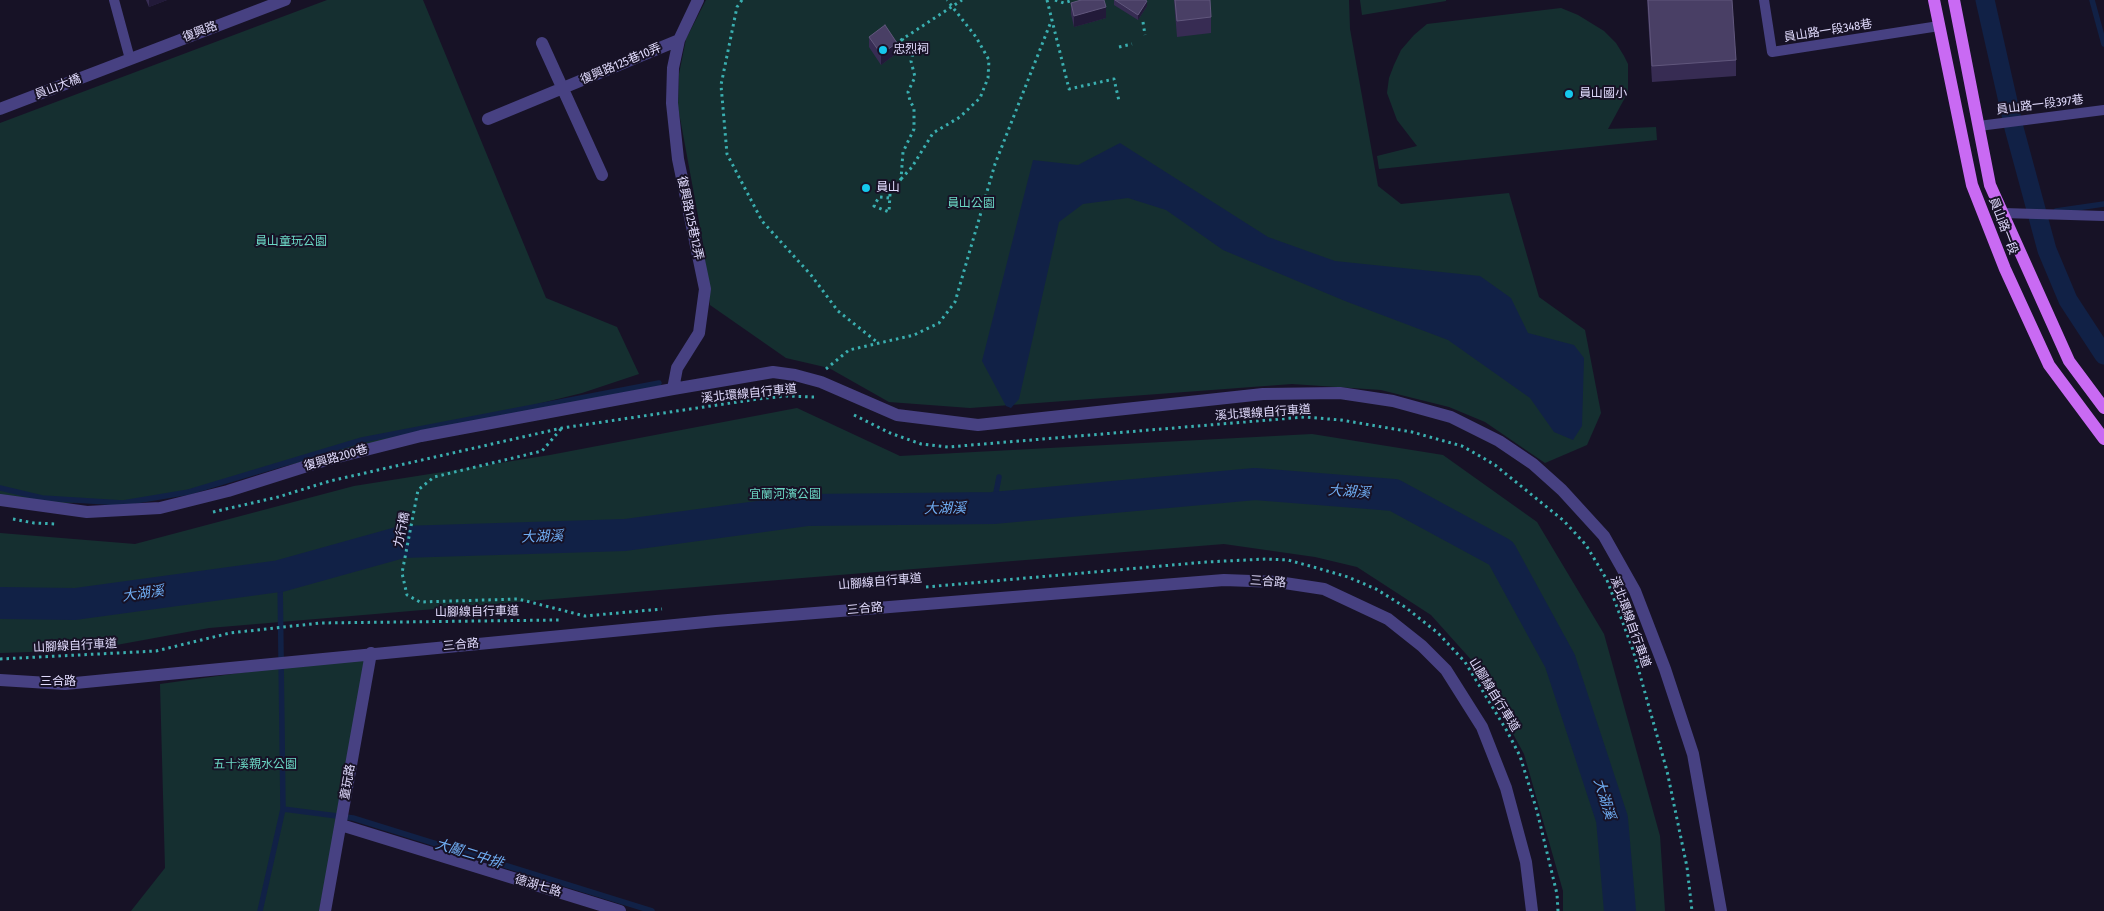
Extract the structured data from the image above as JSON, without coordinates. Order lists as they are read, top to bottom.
{
  "streets": {
    "main road": ["員山路一段"],
    "street": [
      "復興路",
      "復興路125巷10弄",
      "員山大橋",
      "復興路125巷12弄",
      "復興路200巷",
      "三合路",
      "童玩路",
      "德湖七路"
    ],
    "lane": ["員山路一段348巷", "員山路一段397巷"],
    "path": ["溪北環線自行車道", "力行橋", "山腳線自行車道"]
  },
  "crossings": [
    ["員山路一段348巷", "員山路一段"],
    ["復興路", "員山大橋"],
    ["復興路125巷10弄", "復興路125巷12弄"],
    ["員山路一段397巷", "員山路一段"],
    ["復興路125巷12弄", "復興路200巷"],
    ["溪北環線自行車道", "力行橋"],
    ["三合路", "童玩路"],
    ["童玩路", "德湖七路"]
  ],
  "water": ["大湖溪", "大鬮二中排"],
  "parks": [
    "員山公園",
    "員山童玩公園",
    "宜蘭河濱公園",
    "五十溪親水公園"
  ],
  "places": ["忠烈祠", "員山國小", "員山"]
}
